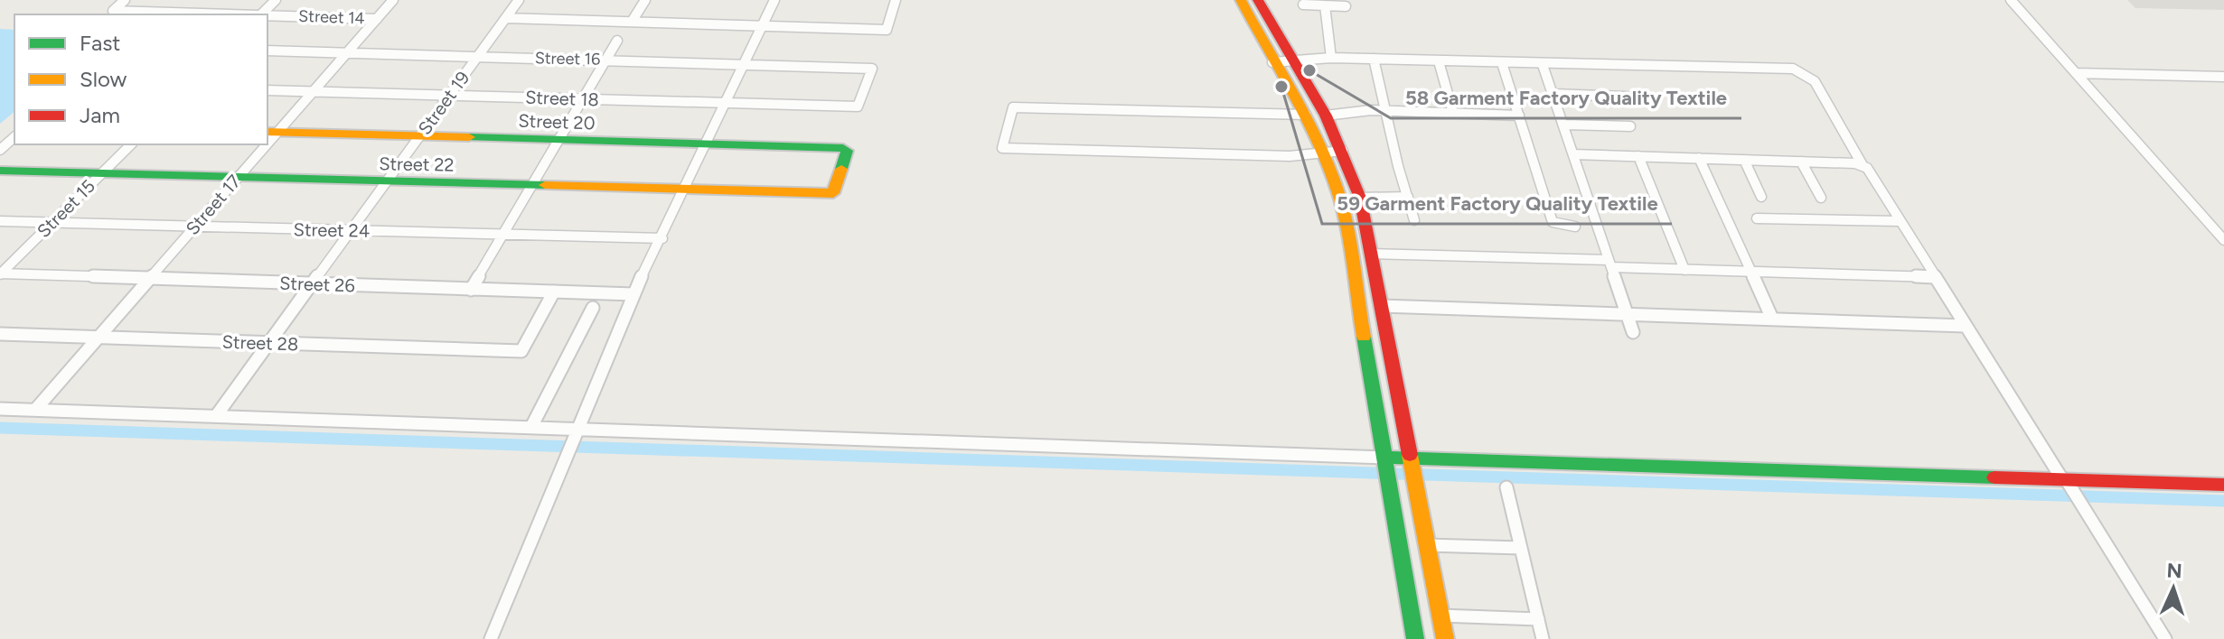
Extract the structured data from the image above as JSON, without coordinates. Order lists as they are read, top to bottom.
{
  "streets": {
    "street": [
      "Street 14",
      "Street 16",
      "Street 18",
      "Street 19",
      "Street 20",
      "Street 22",
      "Street 17",
      "Street 15",
      "Street 24",
      "Street 26",
      "Street 28"
    ]
  },
  "crossings": [
    ["Street 14", "Street 17"],
    ["Street 16", "Street 18"],
    ["Street 16", "Street 19"],
    ["Street 16", "Street 17"],
    ["Street 18", "Street 19"],
    ["Street 18", "Street 17"],
    ["Street 19", "Street 20"],
    ["Street 19", "Street 22"],
    ["Street 19", "Street 24"],
    ["Street 19", "Street 26"],
    ["Street 19", "Street 28"],
    ["Street 20", "Street 22"],
    ["Street 20", "Street 17"],
    ["Street 22", "Street 17"],
    ["Street 22", "Street 15"],
    ["Street 17", "Street 24"],
    ["Street 17", "Street 26"],
    ["Street 17", "Street 28"],
    ["Street 15", "Street 24"],
    ["Street 15", "Street 26"],
    ["Street 26", "Street 28"]
  ],
  "places": ["58 Garment Factory Quality Textile", "59 Garment Factory Quality Textile"],
  "legend": ["Fast", "Slow", "Jam"],
  "north": "top"
}
